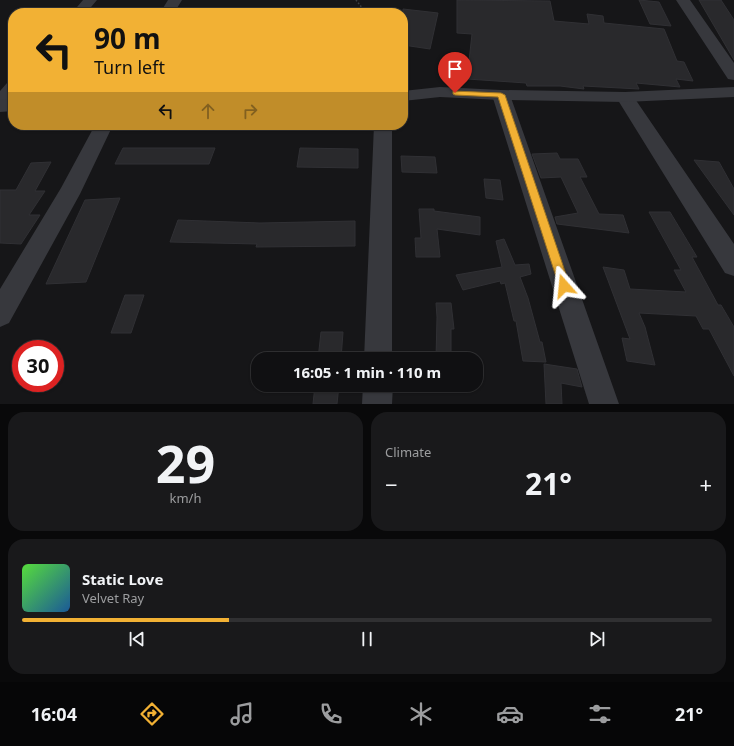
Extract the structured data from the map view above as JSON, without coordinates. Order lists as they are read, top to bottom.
{
  "page": {
    "turn": ["90 m", "Turn left"],
    "limit": "30",
    "trip": "16:05 · 1 min · 110 m",
    "tile": [
      ["29", "km/h"],
      "Climate"
    ],
    "heat": ["−", "21°", "+"],
    "song": ["Static Love", "Velvet Ray"],
    "tabs": ["16:04", "21°"]
  }
}
